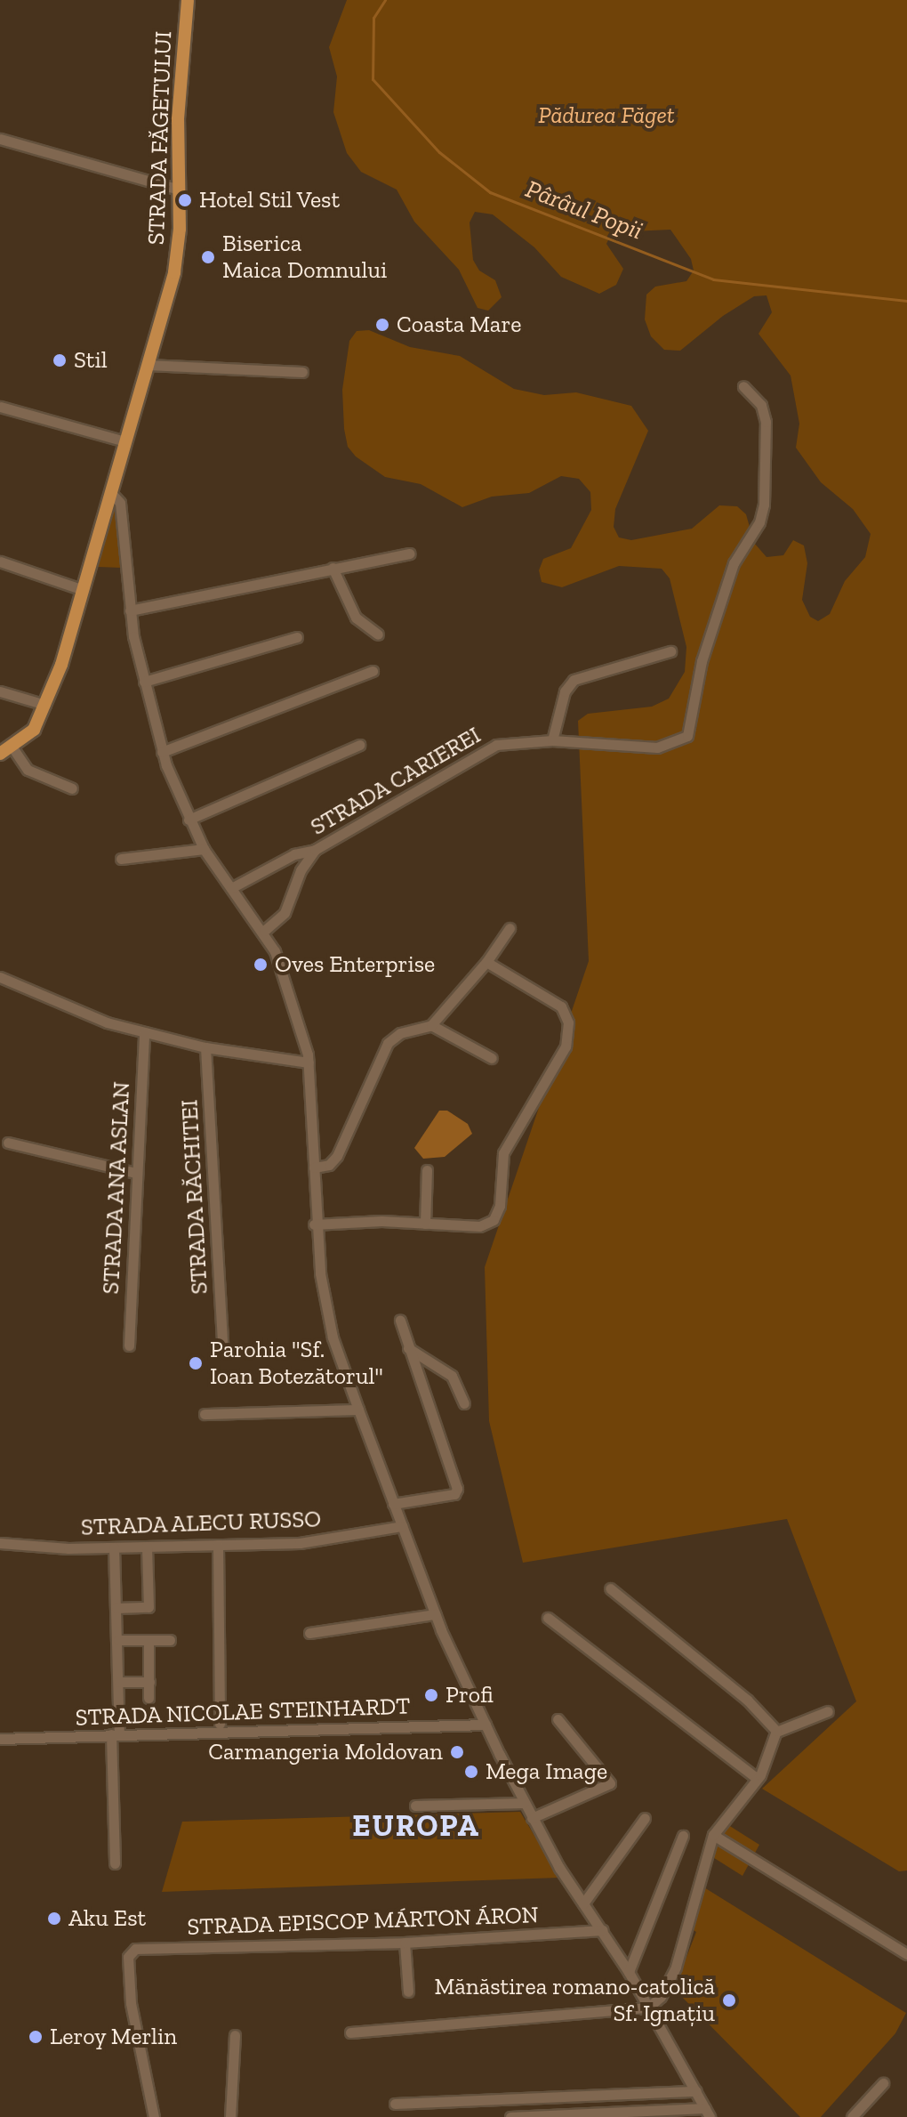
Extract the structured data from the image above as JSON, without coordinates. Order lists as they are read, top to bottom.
{
  "streets": {
    "main road": ["STRADA FĂGETULUI"],
    "street": [
      "STRADA CARIEREI",
      "STRADA ANA ASLAN",
      "STRADA RĂCHITEI",
      "STRADA ALECU RUSSO",
      "STRADA NICOLAE STEINHARDT",
      "STRADA EPISCOP MÁRTON ÁRON"
    ]
  },
  "districts": ["EUROPA"],
  "water": ["Pârâul Popii"],
  "parks": ["Pădurea Făget"],
  "places": [
    "Hotel Stil Vest",
    "Biserica Maica Domnului",
    "Coasta Mare",
    "Stil",
    "Oves Enterprise",
    "Parohia \"Sf. Ioan Botezătorul\"",
    "Profi",
    "Carmangeria Moldovan",
    "Mega Image",
    "Aku Est",
    "Mănăstirea romano-catolică Sf. Ignațiu",
    "Leroy Merlin"
  ]
}
